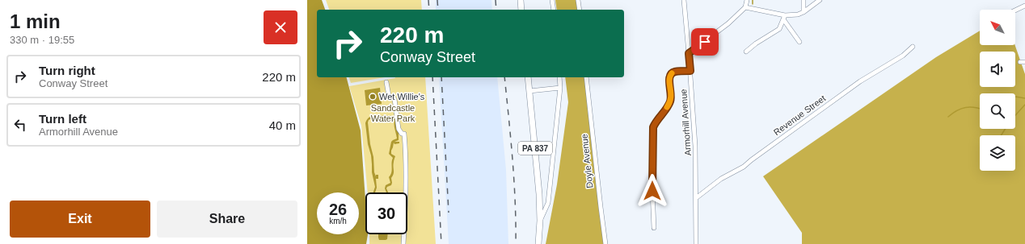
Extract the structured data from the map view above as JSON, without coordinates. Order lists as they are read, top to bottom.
{
  "streets": {
    "main road": ["PA 837"],
    "street": ["Revenue Street", "Armorhill Avenue", "Doyle Avenue"]
  },
  "crossings": [
    ["Revenue Street", "Armorhill Avenue"]
  ],
  "parks": ["Sandcastle Water Park"],
  "places": ["Wet Willie's"],
  "north": "top left",
  "page": {
    "heading": ["1 min", "330 m · 19:55"],
    "turn": ["220 m", "Conway Street"],
    "list": [
      {
        "name": "Turn right",
        "note": "Conway Street",
        "value": "220 m"
      },
      {
        "name": "Turn left",
        "note": "Armorhill Avenue",
        "value": "40 m"
      }
    ],
    "speed": "26 km/h",
    "limit": "30",
    "buttons": ["Exit", "Share"]
  }
}
